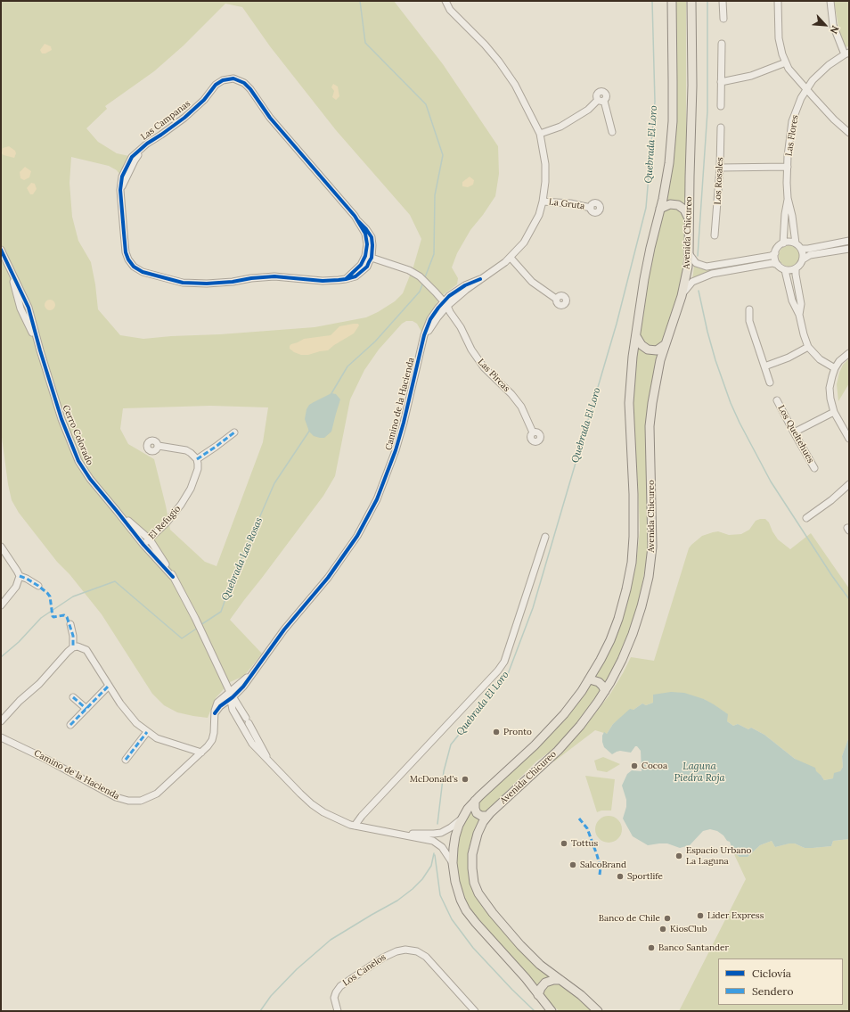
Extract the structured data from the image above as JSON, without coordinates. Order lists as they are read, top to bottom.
{
  "streets": {
    "main road": ["Avenida Chicureo"],
    "street": [
      "Las Campanas",
      "Las Flores",
      "Los Rosales",
      "La Gruta",
      "Las Pircas",
      "Camino de la Hacienda",
      "Los Queltehues",
      "Cerro Colorado",
      "El Refugio",
      "Los Canelos"
    ]
  },
  "crossings": [
    ["La Gruta", "Camino de la Hacienda"],
    ["Avenida Chicureo", "Cerro Colorado"],
    ["Las Pircas", "Camino de la Hacienda"],
    ["Camino de la Hacienda", "Cerro Colorado"],
    ["Cerro Colorado", "El Refugio"]
  ],
  "water": ["Quebrada El Loro", "Quebrada Las Rosas", "Laguna Piedra Roja"],
  "places": [
    "Pronto",
    "Cocoa",
    "McDonald's",
    "Tottus",
    "Espacio Urbano La Laguna",
    "SalcoBrand",
    "Sportlife",
    "Lider Express",
    "Banco de Chile",
    "KiosClub",
    "Banco Santander"
  ],
  "legend": ["Ciclovía", "Sendero"],
  "north": "bottom right"
}
